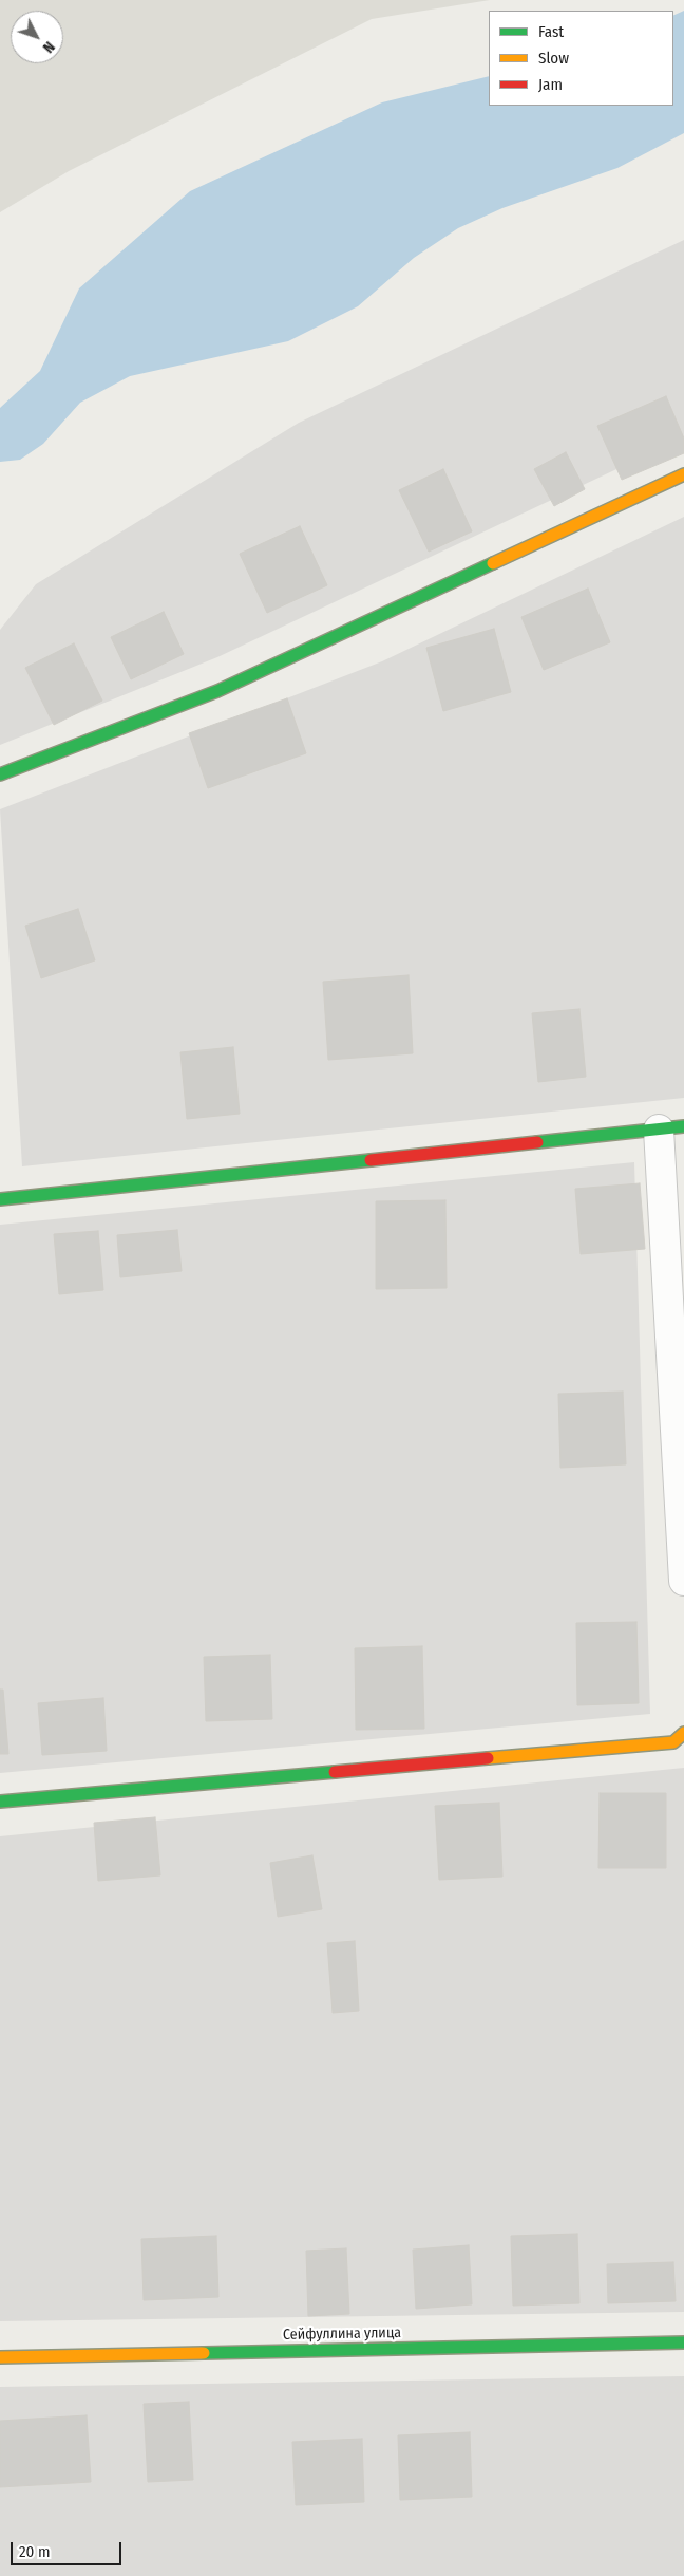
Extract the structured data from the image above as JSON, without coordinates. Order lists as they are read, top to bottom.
{
  "streets": {
    "street": ["Сейфуллина улица"]
  },
  "legend": ["Fast", "Slow", "Jam"],
  "scale_bar": "20 m",
  "north": "bottom right"
}
